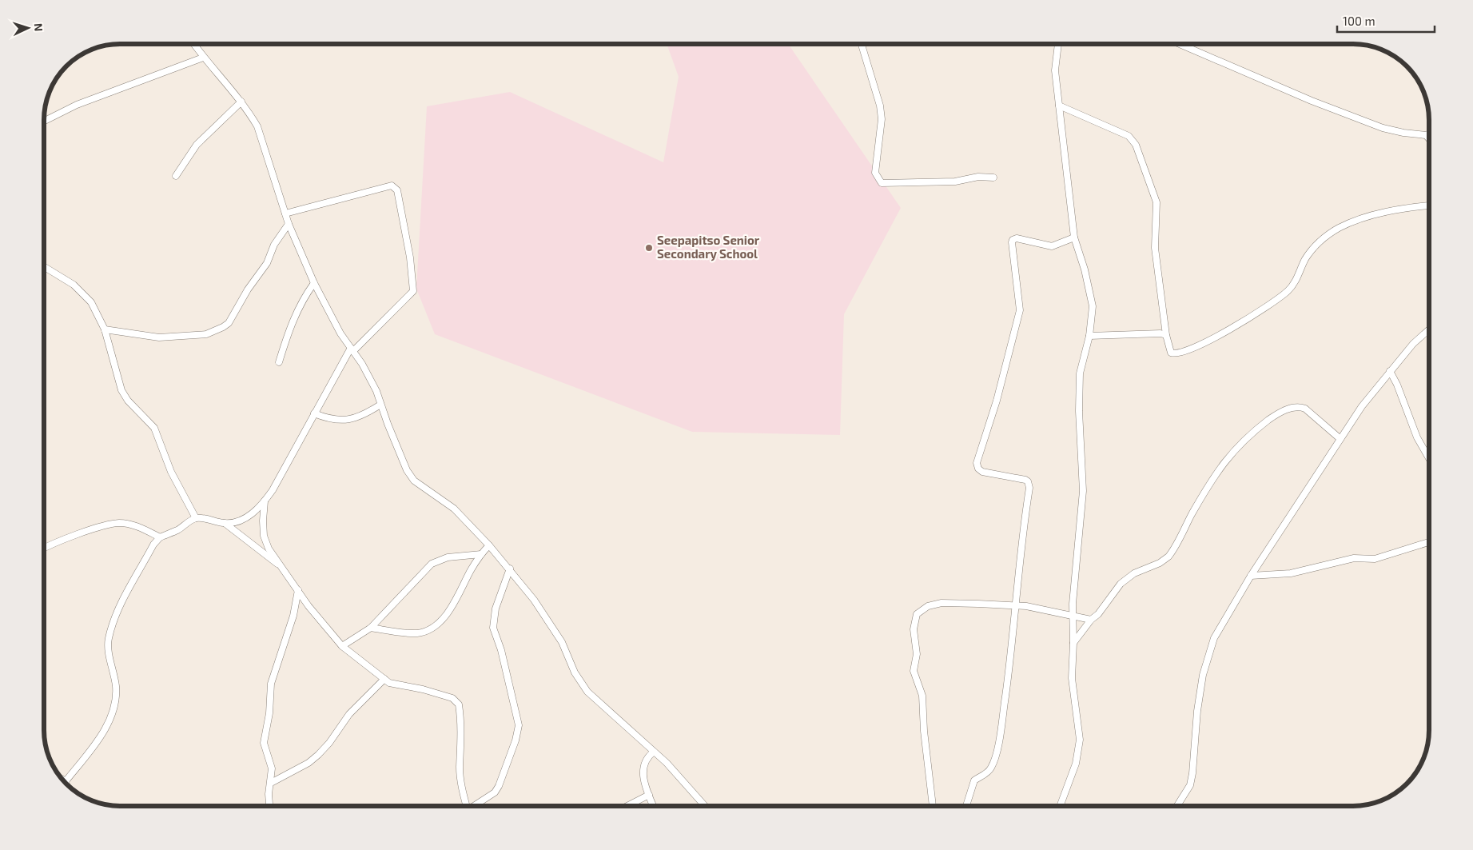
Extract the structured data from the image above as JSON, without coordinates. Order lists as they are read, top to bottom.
{
  "places": ["Seepapitso Senior Secondary School"],
  "scale_bar": "100 m",
  "north": "right"
}
